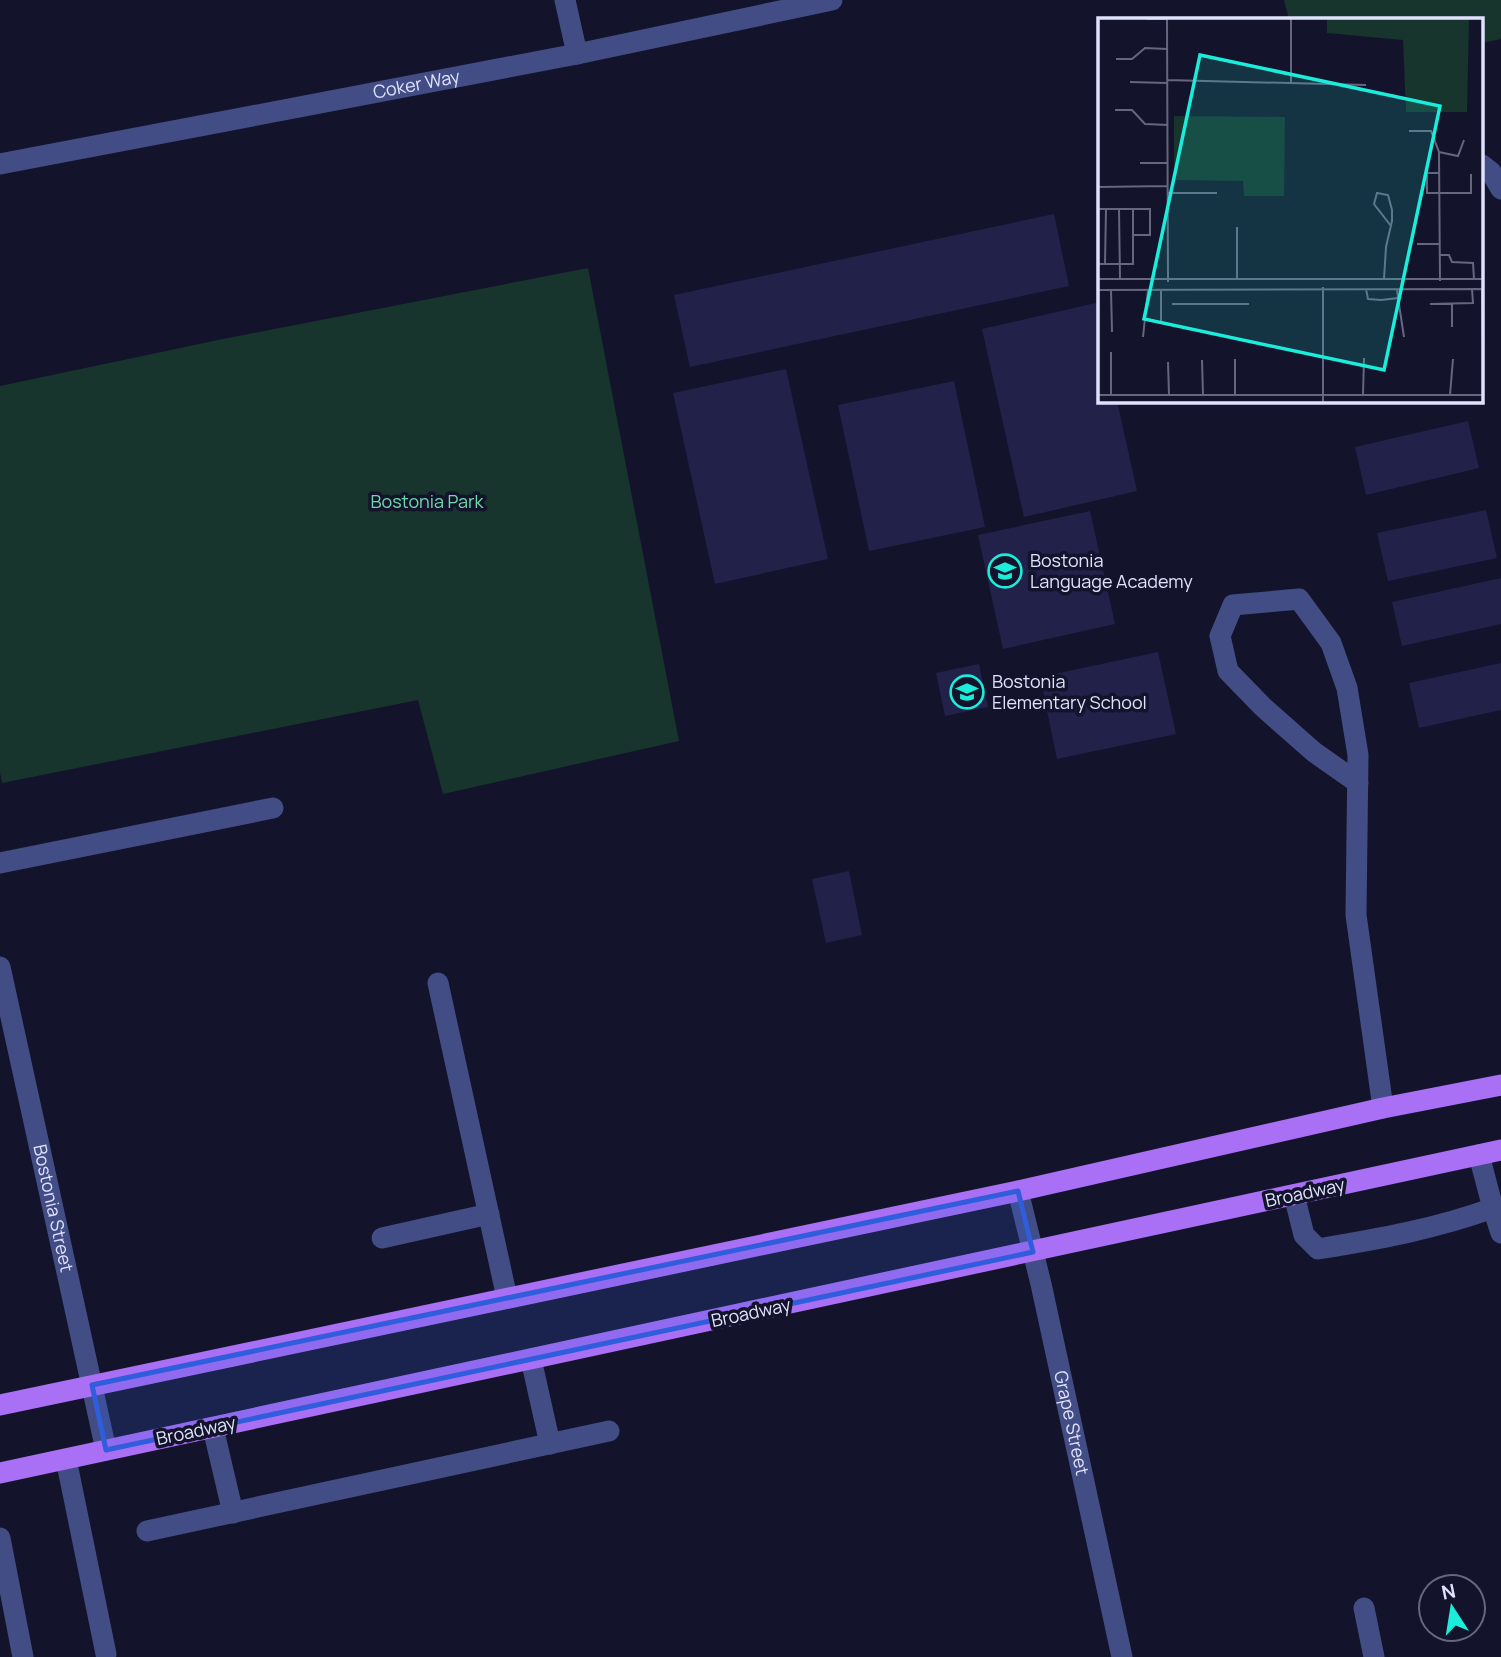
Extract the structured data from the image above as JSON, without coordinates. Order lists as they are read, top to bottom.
{
  "streets": {
    "main road": ["Broadway"],
    "street": ["Coker Way", "Bostonia Street", "Grape Street"]
  },
  "crossings": [
    ["Broadway", "Bostonia Street"],
    ["Broadway", "Grape Street"]
  ],
  "parks": ["Bostonia Park"],
  "places": {
    "school or university": ["Bostonia Language Academy", "Bostonia Elementary School"]
  },
  "north": "top"
}
